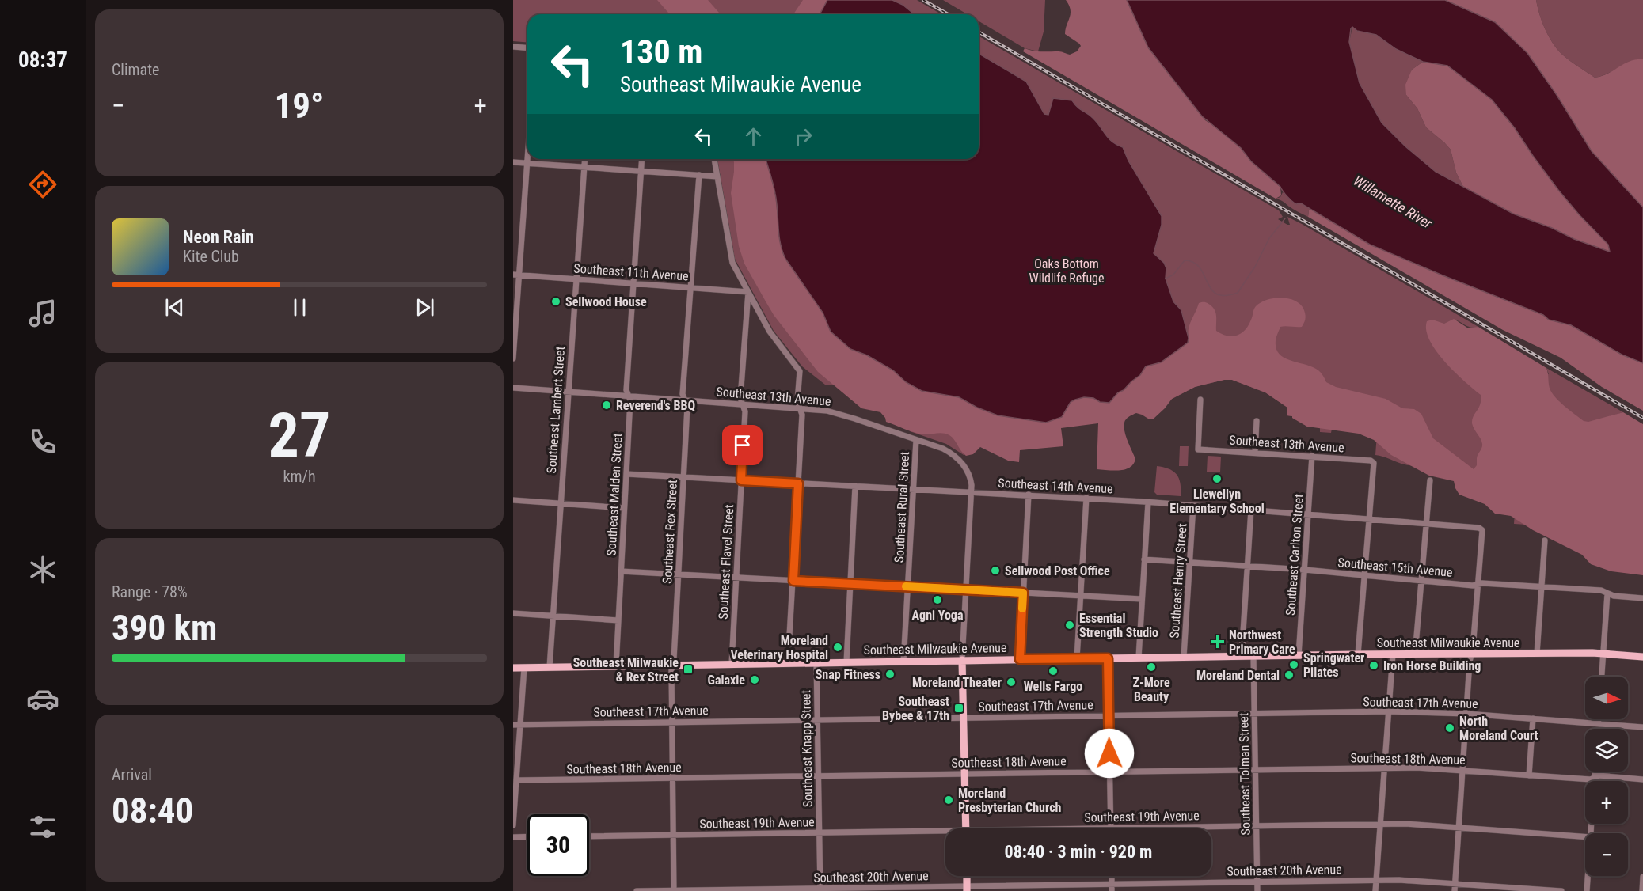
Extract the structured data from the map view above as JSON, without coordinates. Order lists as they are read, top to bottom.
{
  "streets": {
    "main road": ["Southeast Milwaukie Avenue"],
    "street": [
      "Southeast 11th Avenue",
      "Southeast 13th Avenue",
      "Southeast Lambert Street",
      "Southeast 14th Avenue",
      "Southeast Malden Street",
      "Southeast Rural Street",
      "Southeast Rex Street",
      "Southeast Carlton Street",
      "Southeast Flavel Street",
      "Southeast 15th Avenue",
      "Southeast Henry Street",
      "Southeast 17th Avenue",
      "Southeast Knapp Street",
      "Southeast 18th Avenue",
      "Southeast Tolman Street",
      "Southeast 19th Avenue",
      "Southeast 20th Avenue"
    ]
  },
  "crossings": [
    ["Southeast 11th Avenue", "Southeast Lambert Street"],
    ["Southeast 11th Avenue", "Southeast Malden Street"],
    ["Southeast 11th Avenue", "Southeast Rex Street"],
    ["Southeast 11th Avenue", "Southeast Flavel Street"],
    ["Southeast 13th Avenue", "Southeast Lambert Street"],
    ["Southeast 13th Avenue", "Southeast 14th Avenue"],
    ["Southeast 13th Avenue", "Southeast Malden Street"],
    ["Southeast 13th Avenue", "Southeast Rural Street"],
    ["Southeast 13th Avenue", "Southeast Rex Street"],
    ["Southeast 13th Avenue", "Southeast Carlton Street"],
    ["Southeast 13th Avenue", "Southeast Flavel Street"],
    ["Southeast 13th Avenue", "Southeast Milwaukie Avenue"],
    ["Southeast Lambert Street", "Southeast Milwaukie Avenue"],
    ["Southeast 14th Avenue", "Southeast Malden Street"],
    ["Southeast 14th Avenue", "Southeast Rural Street"],
    ["Southeast 14th Avenue", "Southeast Rex Street"],
    ["Southeast 14th Avenue", "Southeast Carlton Street"],
    ["Southeast 14th Avenue", "Southeast Flavel Street"],
    ["Southeast 14th Avenue", "Southeast 15th Avenue"],
    ["Southeast 14th Avenue", "Southeast Henry Street"],
    ["Southeast Malden Street", "Southeast Milwaukie Avenue"],
    ["Southeast Rural Street", "Southeast Milwaukie Avenue"],
    ["Southeast Rex Street", "Southeast Milwaukie Avenue"],
    ["Southeast Rex Street", "Southeast 17th Avenue"],
    ["Southeast Rex Street", "Southeast 18th Avenue"],
    ["Southeast Rex Street", "Southeast 19th Avenue"],
    ["Southeast Rex Street", "Southeast 20th Avenue"],
    ["Southeast Carlton Street", "Southeast 15th Avenue"],
    ["Southeast Carlton Street", "Southeast Milwaukie Avenue"],
    ["Southeast Flavel Street", "Southeast Milwaukie Avenue"],
    ["Southeast 15th Avenue", "Southeast Henry Street"],
    ["Southeast Henry Street", "Southeast Milwaukie Avenue"],
    ["Southeast Milwaukie Avenue", "Southeast Knapp Street"],
    ["Southeast Milwaukie Avenue", "Southeast Tolman Street"],
    ["Southeast 17th Avenue", "Southeast Knapp Street"],
    ["Southeast 17th Avenue", "Southeast Tolman Street"],
    ["Southeast Knapp Street", "Southeast 18th Avenue"],
    ["Southeast Knapp Street", "Southeast 19th Avenue"],
    ["Southeast Knapp Street", "Southeast 20th Avenue"],
    ["Southeast 18th Avenue", "Southeast Tolman Street"],
    ["Southeast Tolman Street", "Southeast 19th Avenue"],
    ["Southeast Tolman Street", "Southeast 20th Avenue"]
  ],
  "water": ["Willamette River"],
  "parks": ["Oaks Bottom Wildlife Refuge"],
  "places": {
    "other": [
      "Sellwood House",
      "Reverend's BBQ",
      "Llewellyn Elementary School",
      "Sellwood Post Office",
      "Agni Yoga",
      "Essential Strength Studio",
      "Moreland Veterinary Hospital",
      "Springwater Pilates",
      "Iron Horse Building",
      "Z-More Beauty",
      "Wells Fargo",
      "Snap Fitness",
      "Moreland Dental",
      "Galaxie",
      "Moreland Theater",
      "North Moreland Court",
      "Moreland Presbyterian Church"
    ],
    "health": ["Northwest Primary Care"],
    "transit": ["Southeast Milwaukie & Rex Street", "Southeast Bybee & 17th"]
  },
  "north": "right",
  "page": {
    "tabs": "08:37",
    "tile": [
      "Climate",
      ["27", "km/h"],
      ["Range · 78%", "390 km"],
      ["Arrival", "08:40"]
    ],
    "turn": ["130 m", "Southeast Milwaukie Avenue"],
    "heat": ["−", "19°", "+"],
    "song": ["Neon Rain", "Kite Club"],
    "map_buttons": ["+", "−"],
    "limit": "30",
    "trip": "08:40 · 3 min · 920 m"
  }
}
